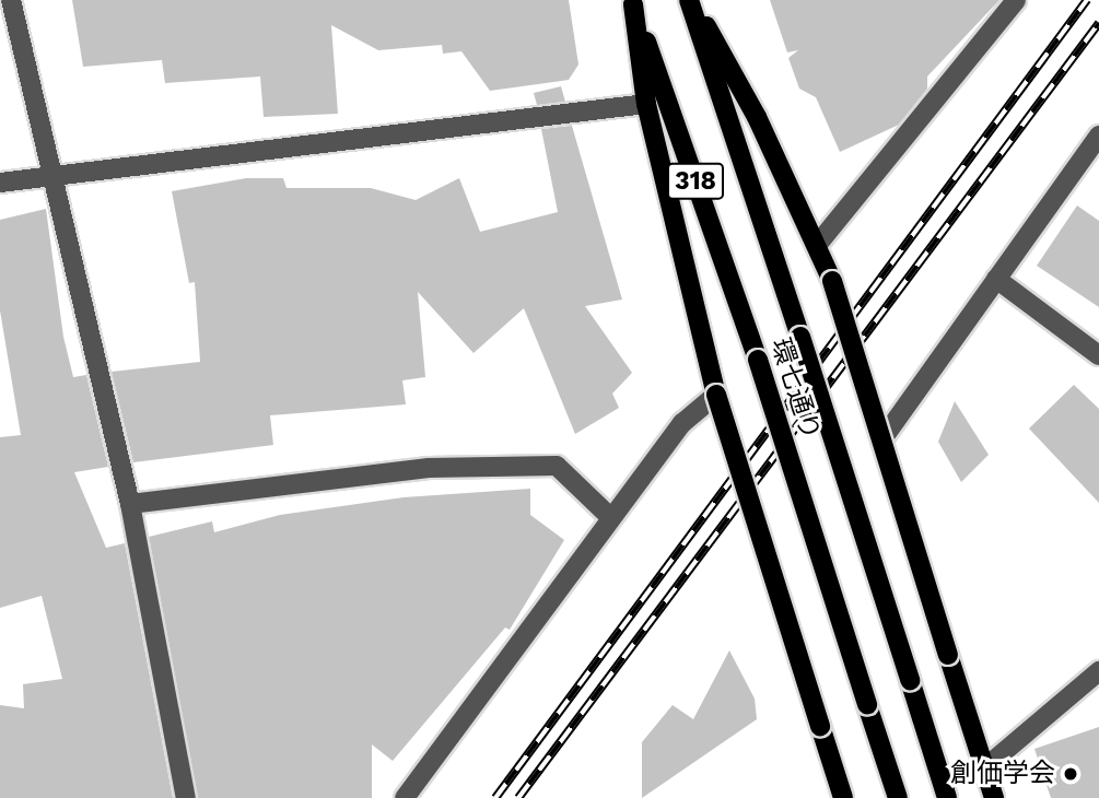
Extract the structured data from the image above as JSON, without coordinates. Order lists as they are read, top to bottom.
{
  "streets": {
    "main road": ["318", "環七通り"]
  },
  "places": ["創価学会"]
}
